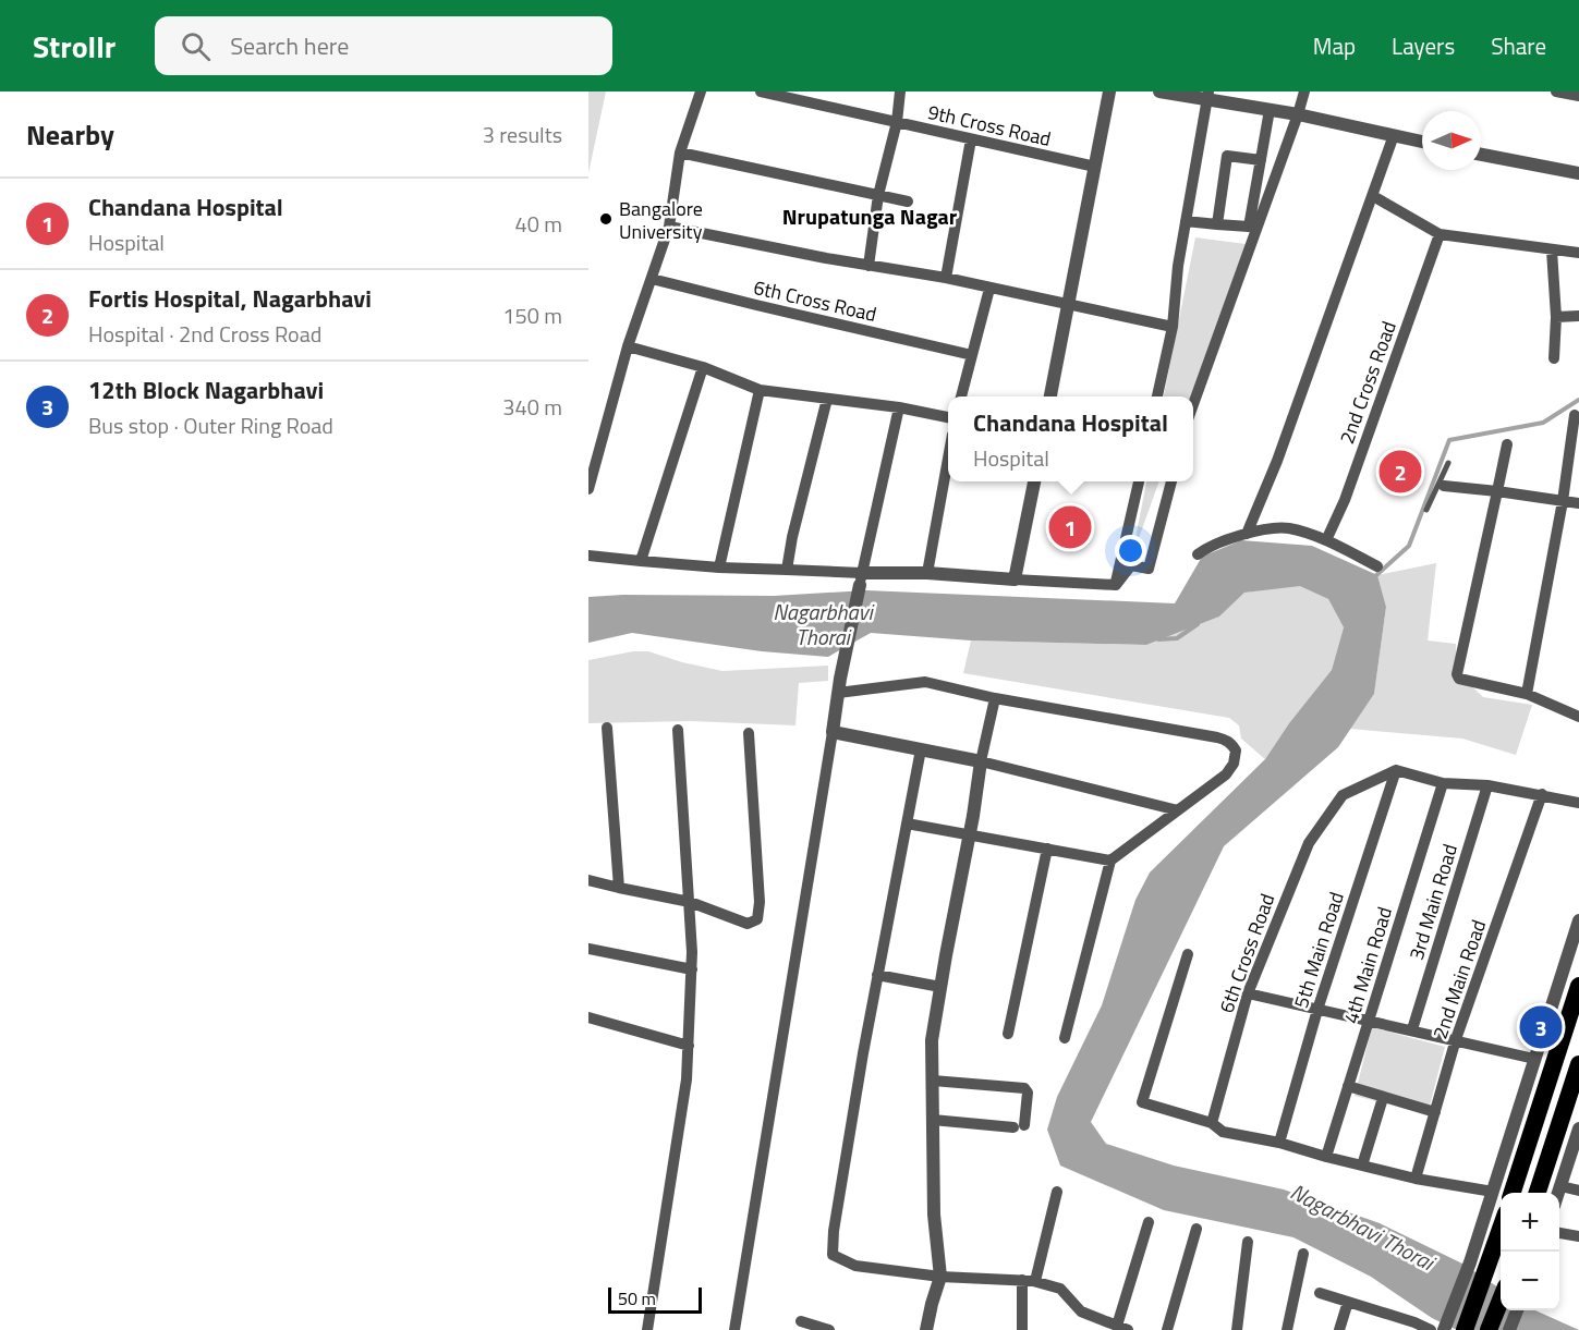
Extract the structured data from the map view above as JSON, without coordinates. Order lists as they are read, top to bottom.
{
  "streets": {
    "street": [
      "9th Cross Road",
      "6th Cross Road",
      "2nd Cross Road",
      "3rd Main Road",
      "5th Main Road",
      "4th Main Road",
      "2nd Main Road"
    ]
  },
  "crossings": [
    ["6th Cross Road", "5th Main Road"]
  ],
  "districts": ["Nrupatunga Nagar"],
  "water": ["Nagarbhavi Thorai"],
  "places": ["Bangalore University"],
  "scale_bar": "50 m",
  "north": "right",
  "page": {
    "header": "Strollr",
    "search": "Search here",
    "nav": ["Map", "Layers", "Share"],
    "heading": ["Nearby", "3 results"],
    "list": [
      {
        "mark": "1",
        "name": "Chandana Hospital",
        "note": "Hospital",
        "value": "40 m"
      },
      {
        "mark": "2",
        "name": "Fortis Hospital, Nagarbhavi",
        "note": "Hospital · 2nd Cross Road",
        "value": "150 m"
      },
      {
        "mark": "3",
        "name": "12th Block Nagarbhavi",
        "note": "Bus stop · Outer Ring Road",
        "value": "340 m"
      }
    ],
    "popup": ["Chandana Hospital", "Hospital"],
    "pins": ["2", "1", "3"],
    "map_buttons": ["+", "−"],
    "scale": "50 m"
  }
}
